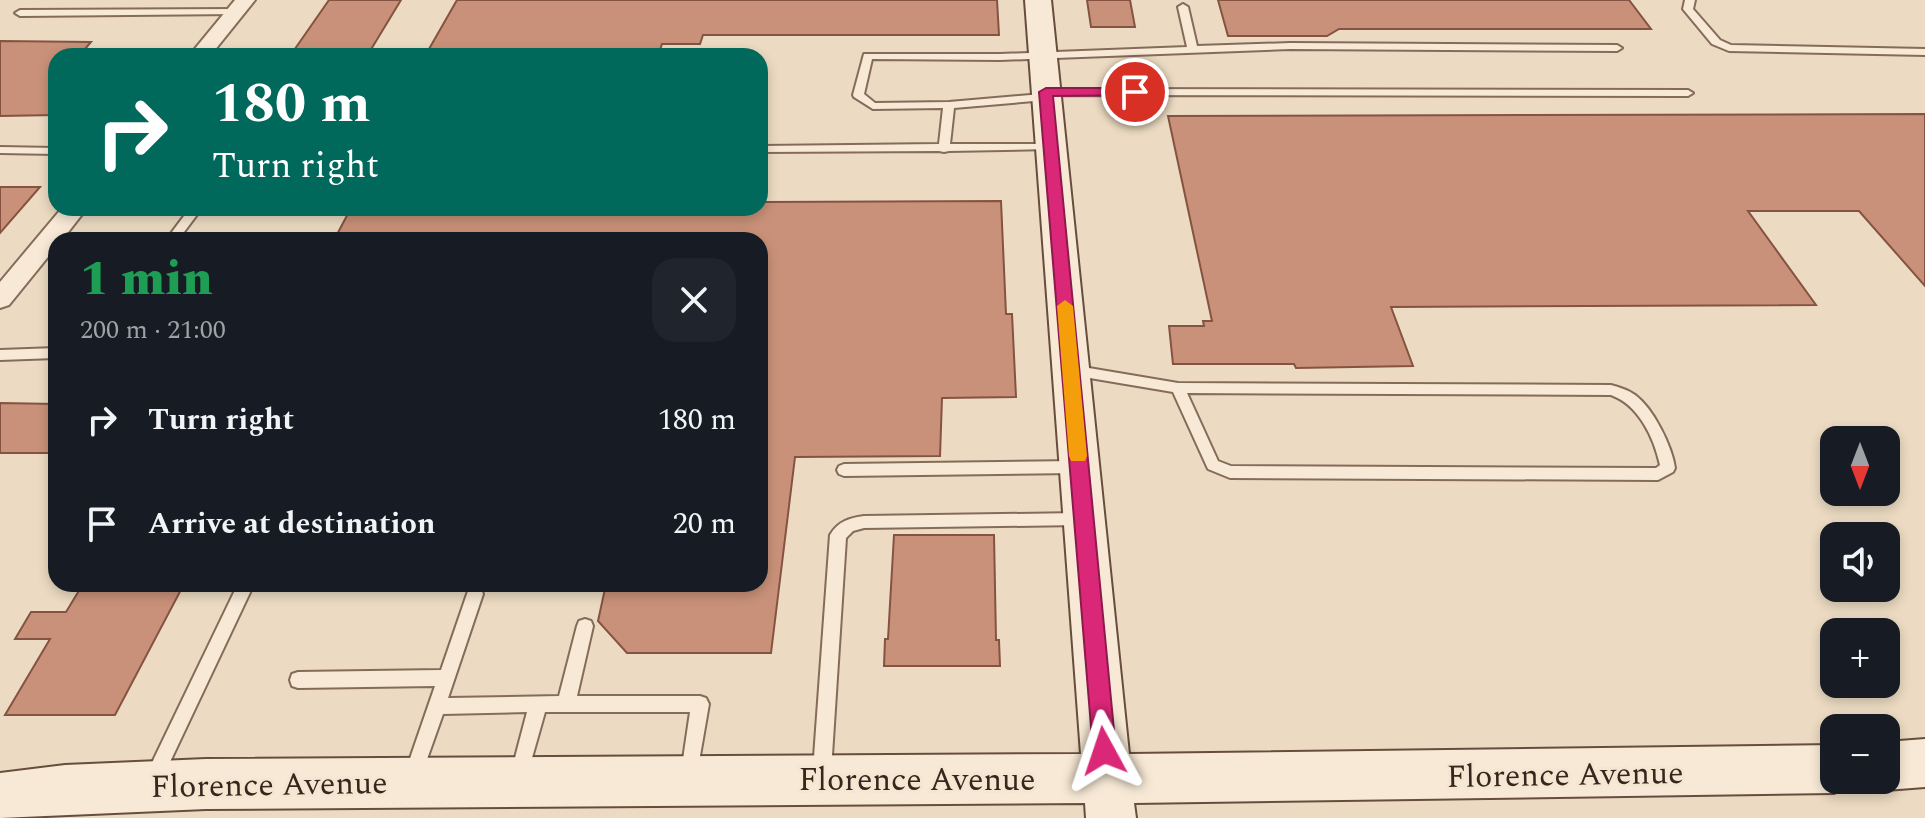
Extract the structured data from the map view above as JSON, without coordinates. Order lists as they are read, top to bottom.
{
  "streets": {
    "main road": ["Florence Avenue"]
  },
  "north": "bottom",
  "page": {
    "turn": ["180 m", "Turn right"],
    "heading": ["1 min", "200 m · 21:00"],
    "list": [
      {
        "name": "Turn right",
        "value": "180 m"
      },
      {
        "name": "Arrive at destination",
        "value": "20 m"
      }
    ],
    "map_buttons": ["+", "−"]
  }
}
